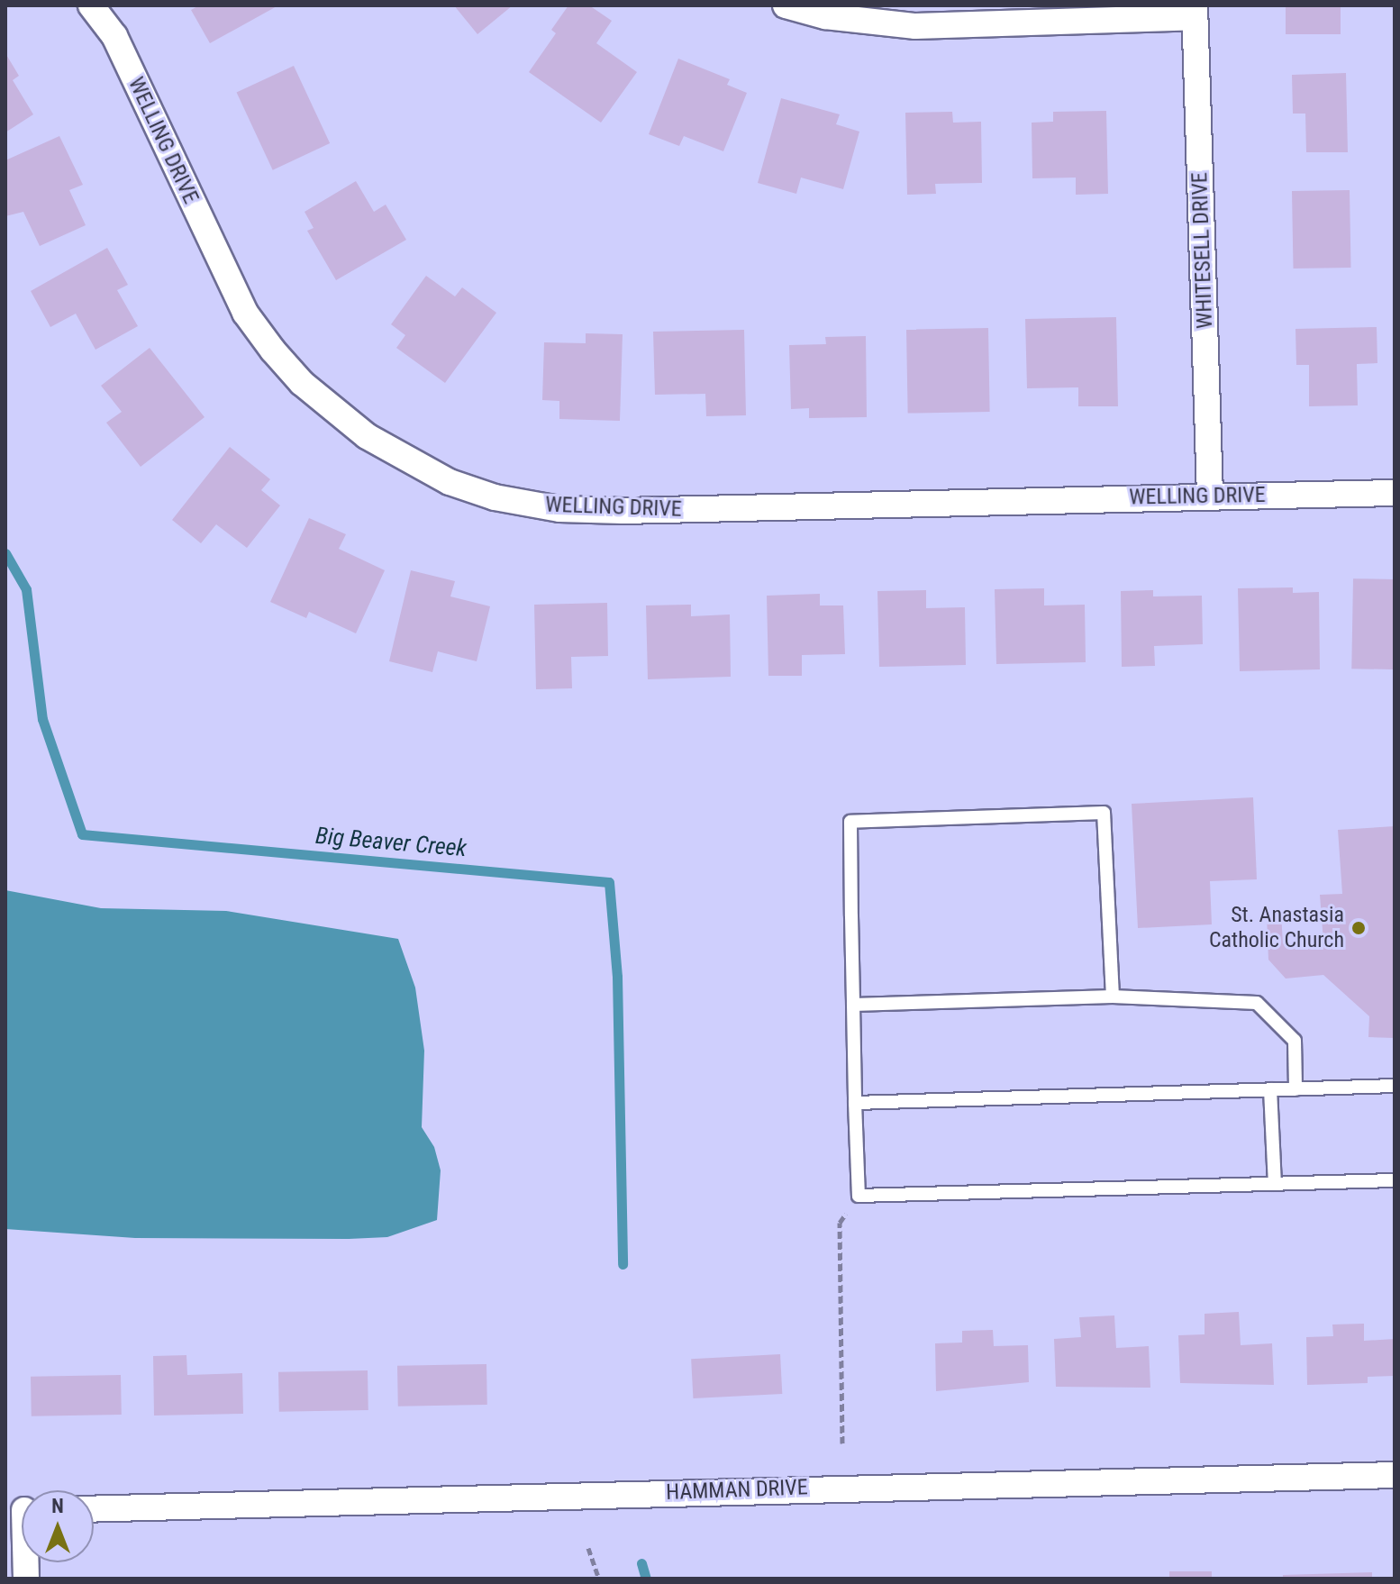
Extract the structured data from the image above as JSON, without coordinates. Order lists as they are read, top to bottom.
{
  "streets": {
    "street": ["WELLING DRIVE", "WHITESELL DRIVE", "HAMMAN DRIVE"]
  },
  "crossings": [
    ["WELLING DRIVE", "WHITESELL DRIVE"]
  ],
  "water": ["Big Beaver Creek"],
  "places": ["St. Anastasia Catholic Church"],
  "north": "top"
}
